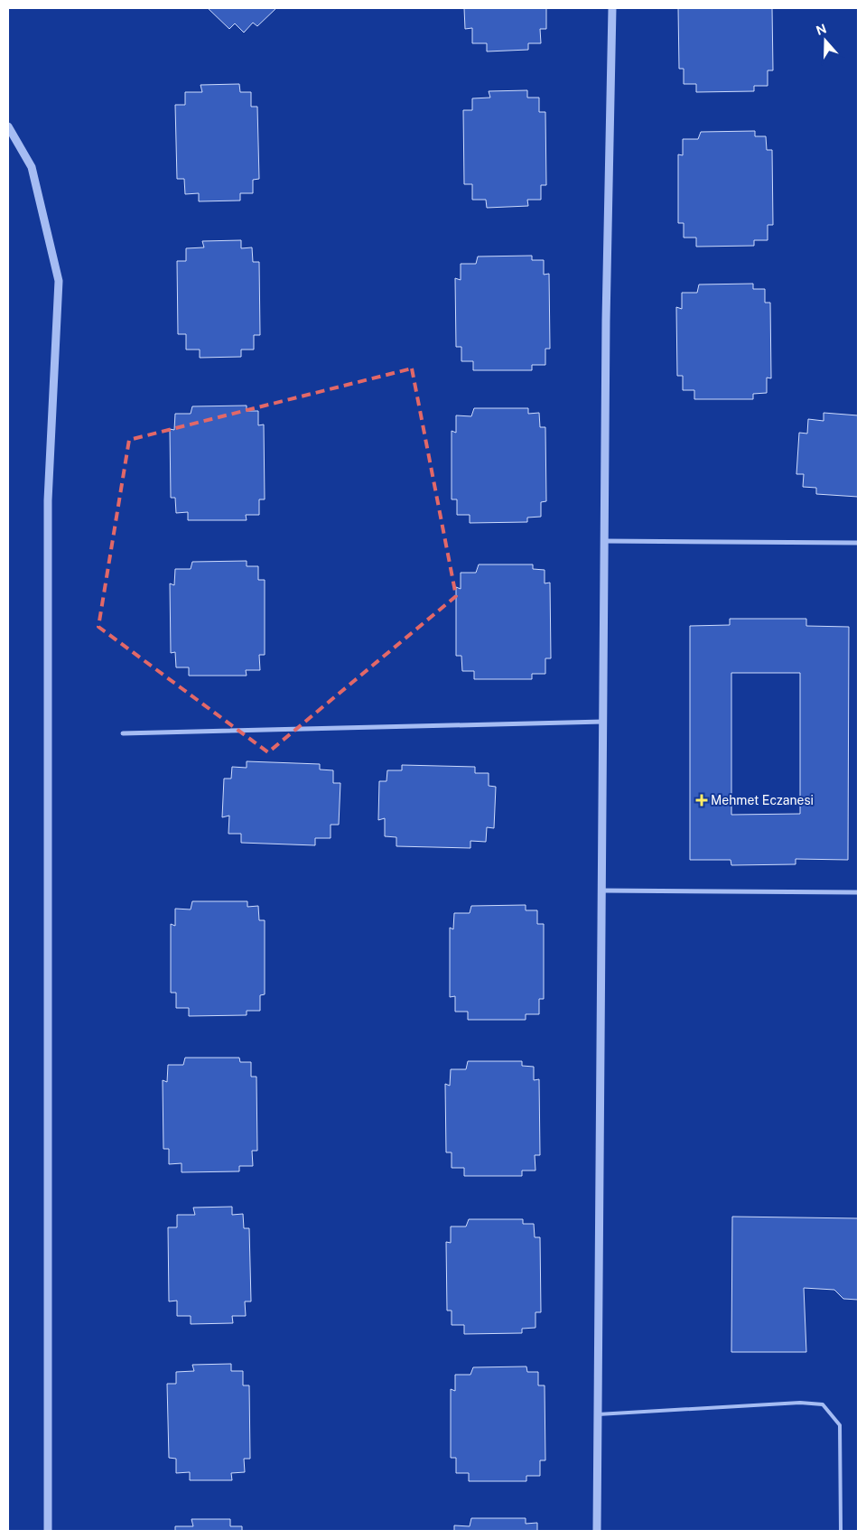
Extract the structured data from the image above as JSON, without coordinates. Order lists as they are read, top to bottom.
{
  "places": {
    "health": ["Mehmet Eczanesi"]
  },
  "north": "top"
}
